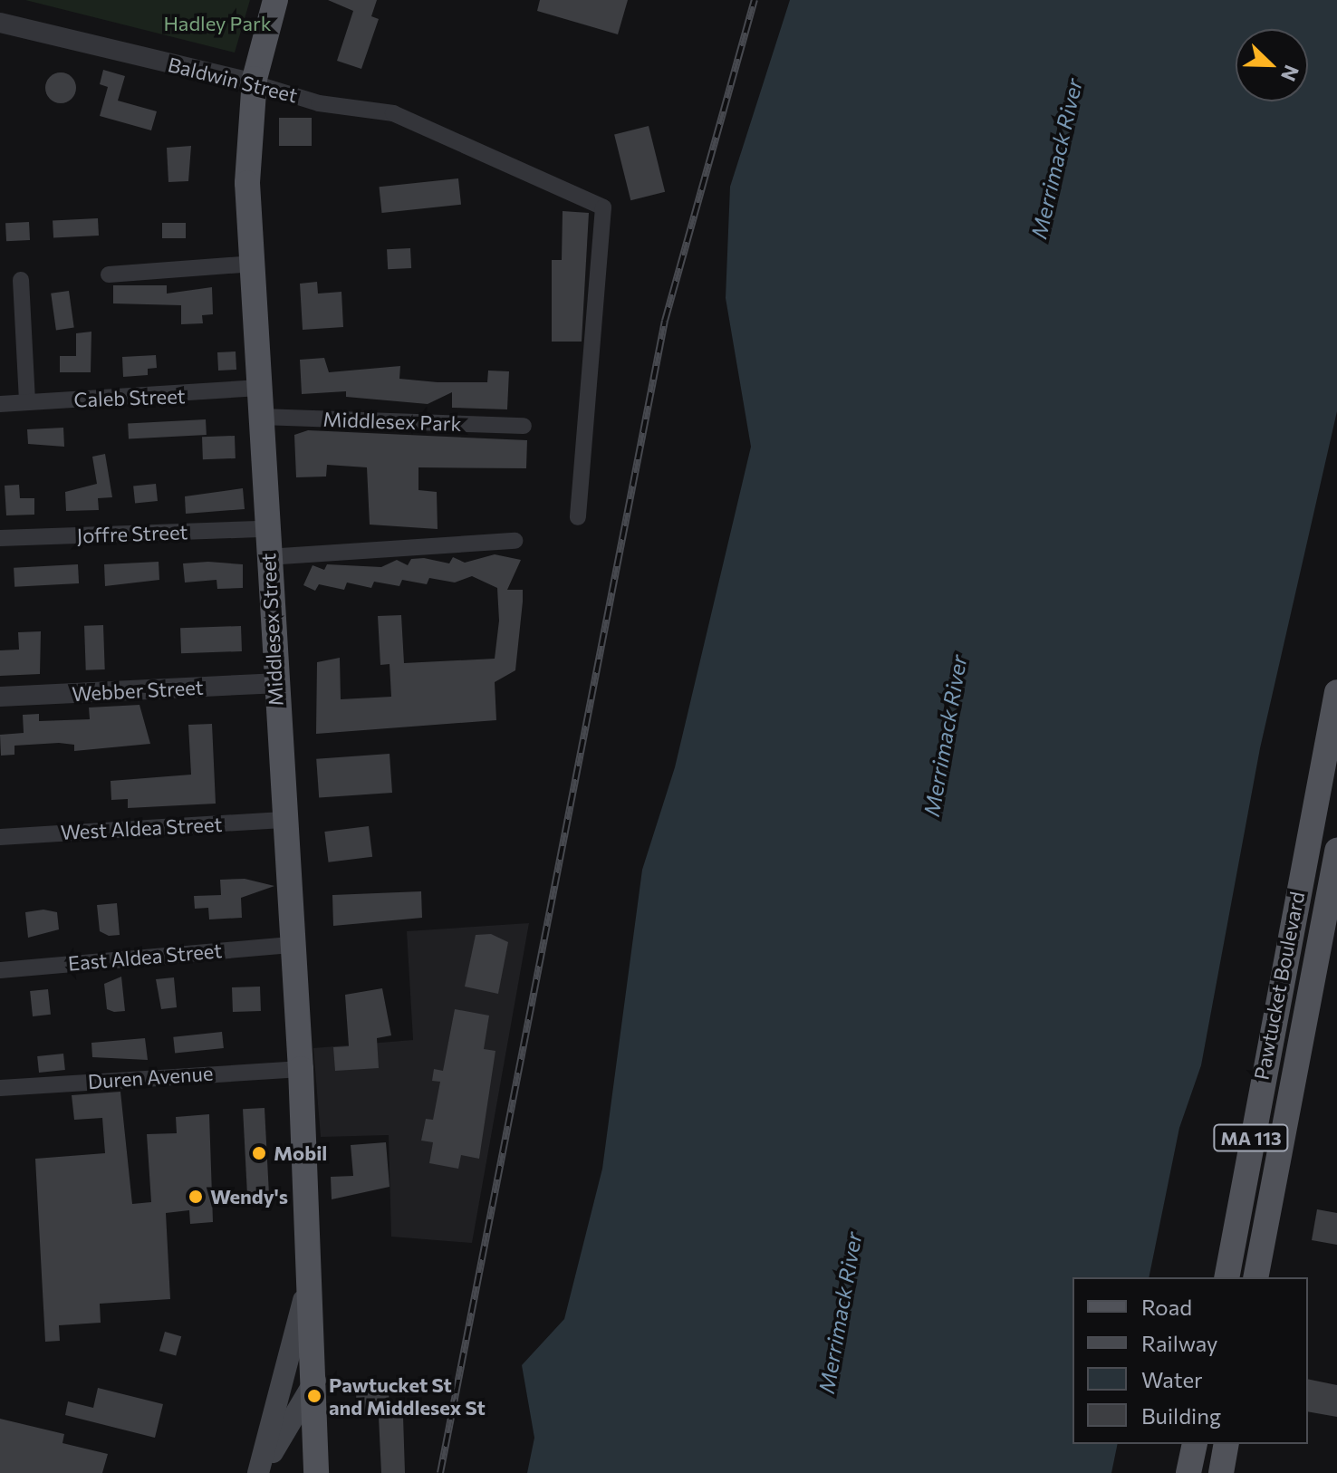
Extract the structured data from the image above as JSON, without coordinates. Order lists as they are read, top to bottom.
{
  "streets": {
    "main road": ["Middlesex Street", "Pawtucket Boulevard", "MA 113"],
    "street": [
      "Baldwin Street",
      "Caleb Street",
      "Middlesex Park",
      "Joffre Street",
      "Webber Street",
      "West Aldea Street",
      "East Aldea Street",
      "Duren Avenue"
    ]
  },
  "crossings": [
    ["Baldwin Street", "Middlesex Street"],
    ["Caleb Street", "Middlesex Street"],
    ["Middlesex Park", "Middlesex Street"],
    ["Joffre Street", "Middlesex Street"],
    ["Middlesex Street", "Webber Street"],
    ["Middlesex Street", "West Aldea Street"],
    ["Middlesex Street", "East Aldea Street"],
    ["Middlesex Street", "Duren Avenue"]
  ],
  "water": ["Merrimack River"],
  "parks": ["Hadley Park"],
  "places": ["Mobil", "Wendy's", "Pawtucket St and Middlesex St"],
  "legend": [
    "Road",
    "Railway",
    "Water",
    "Building"
  ],
  "north": "bottom right"
}
